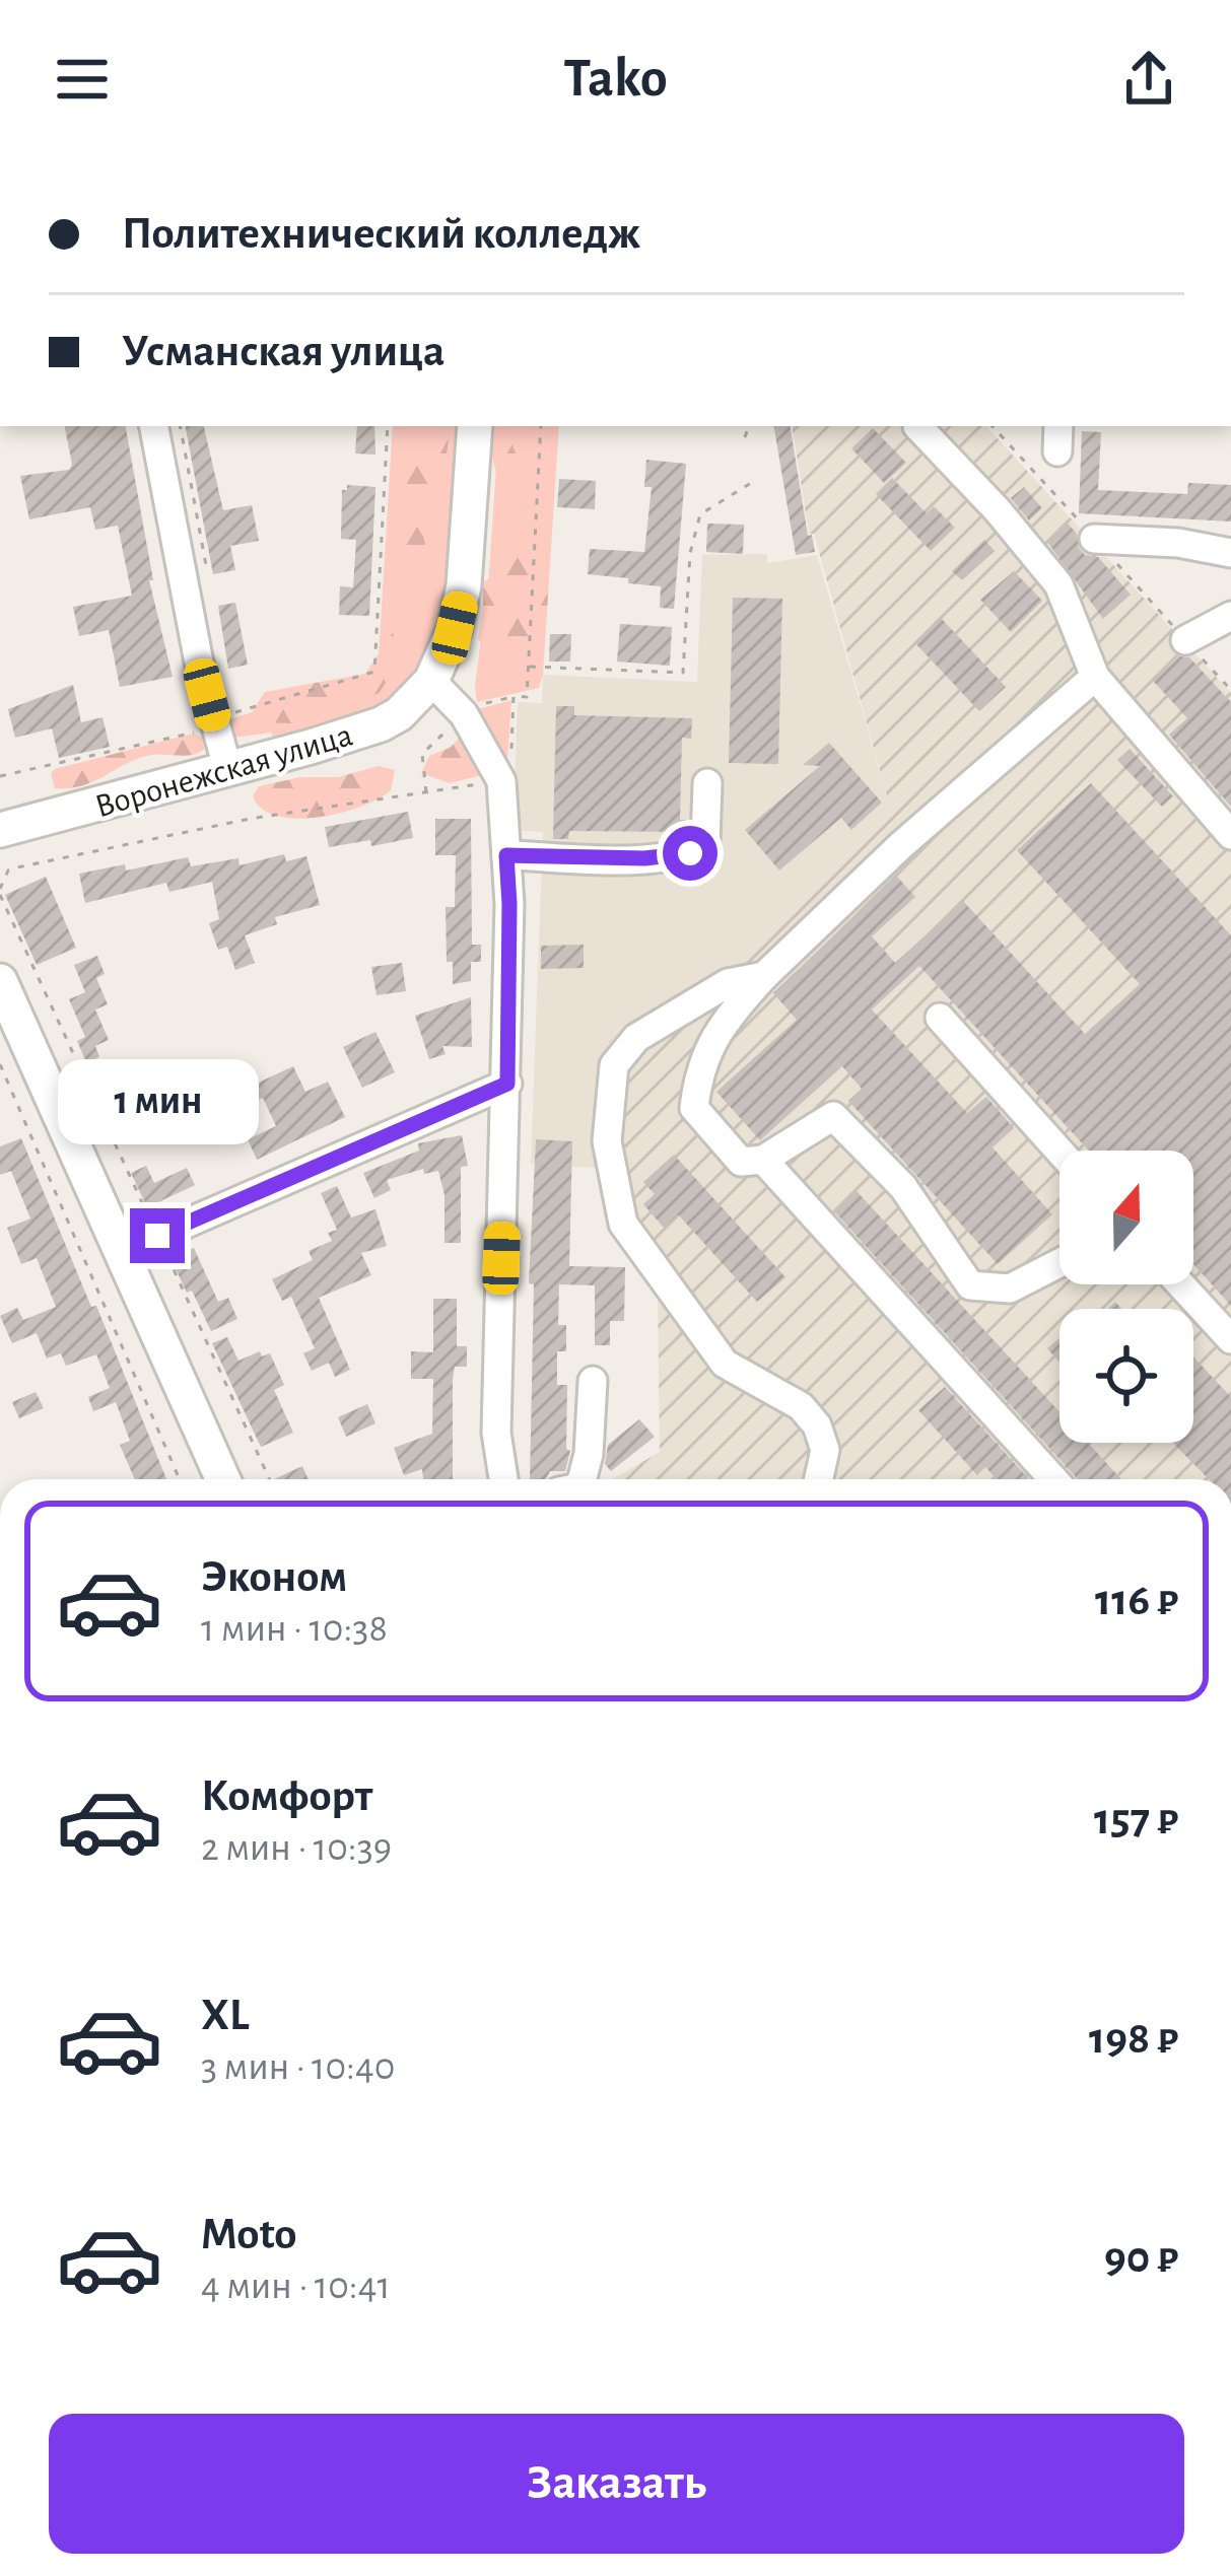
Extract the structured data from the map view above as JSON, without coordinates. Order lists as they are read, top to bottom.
{
  "streets": {
    "main road": ["Воронежская улица"]
  },
  "north": "top",
  "page": {
    "header": "Tako",
    "banner": ["Политехнический колледж", "Усманская улица"],
    "bubble": "1 мин",
    "list": [
      {
        "name": "Эконом",
        "note": "1 мин · 10:38",
        "value": "116 ₽"
      },
      {
        "name": "Комфорт",
        "note": "2 мин · 10:39",
        "value": "157 ₽"
      },
      {
        "name": "XL",
        "note": "3 мин · 10:40",
        "value": "198 ₽"
      },
      {
        "name": "Moto",
        "note": "4 мин · 10:41",
        "value": "90 ₽"
      }
    ],
    "buttons": "Заказать"
  }
}
